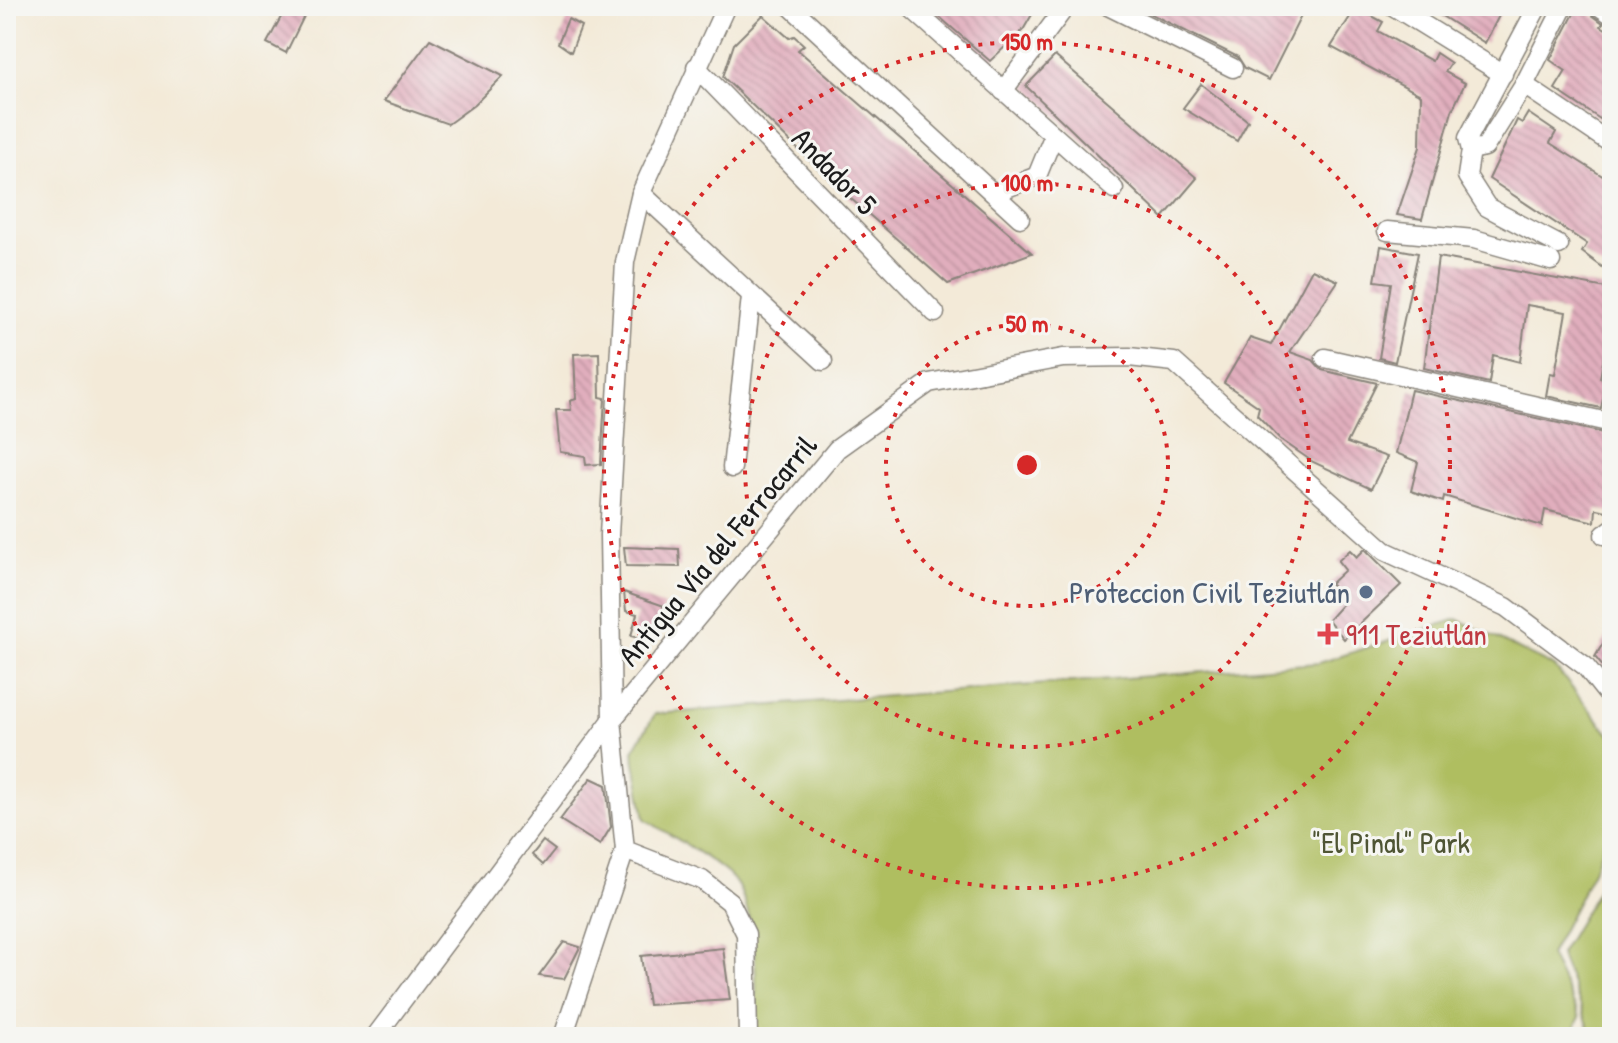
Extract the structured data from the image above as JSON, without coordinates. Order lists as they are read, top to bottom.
{
  "streets": {
    "street": ["Andador 5", "Antigua Vía del Ferrocarril"]
  },
  "parks": ["\"El Pinal\" Park"],
  "places": {
    "other": ["Proteccion Civil Teziutlán"],
    "health": ["911 Teziutlán"]
  },
  "rings": ["150 m", "100 m", "50 m"]
}
